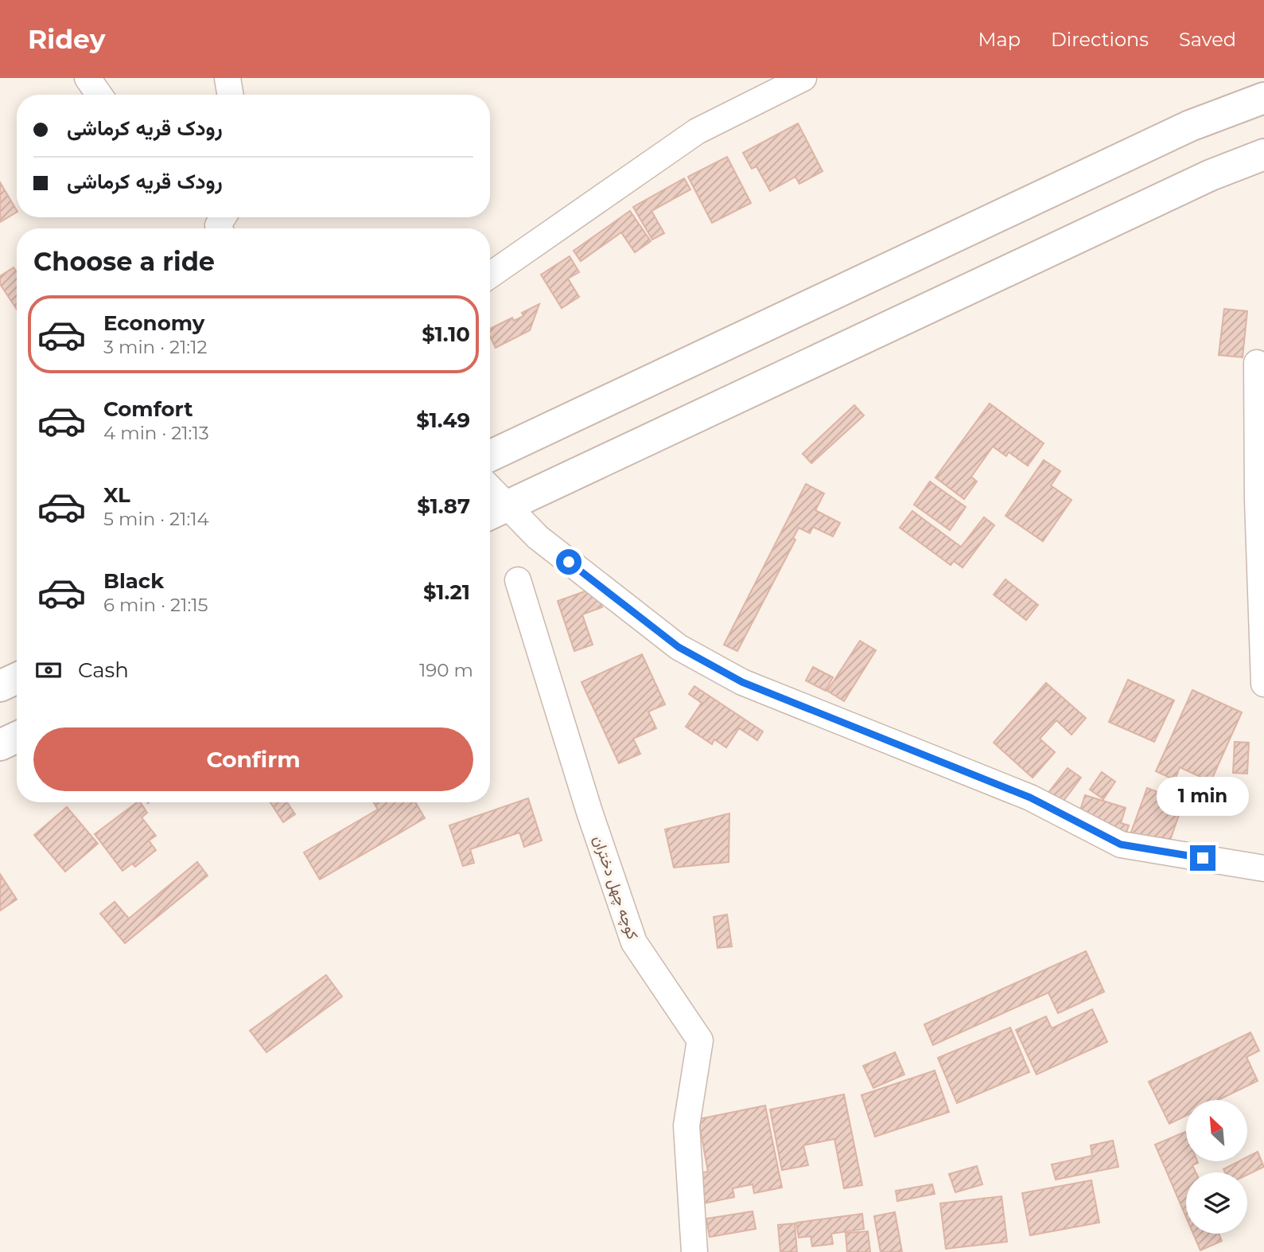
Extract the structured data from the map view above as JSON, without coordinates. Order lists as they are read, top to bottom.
{
  "streets": {
    "street": ["کوچه چهل دختران"]
  },
  "north": "top left",
  "page": {
    "header": "Ridey",
    "nav": ["Map", "Directions", "Saved"],
    "banner": ["رودک قریه کرماشی", "رودک قریه کرماشی"],
    "heading": "Choose a ride",
    "list": [
      {
        "name": "Economy",
        "note": "3 min · 21:12",
        "value": "$1.10"
      },
      {
        "name": "Comfort",
        "note": "4 min · 21:13",
        "value": "$1.49"
      },
      {
        "name": "XL",
        "note": "5 min · 21:14",
        "value": "$1.87"
      },
      {
        "name": "Black",
        "note": "6 min · 21:15",
        "value": "$1.21"
      }
    ],
    "pay": ["Cash", "190 m"],
    "buttons": "Confirm",
    "bubble": "1 min"
  }
}
